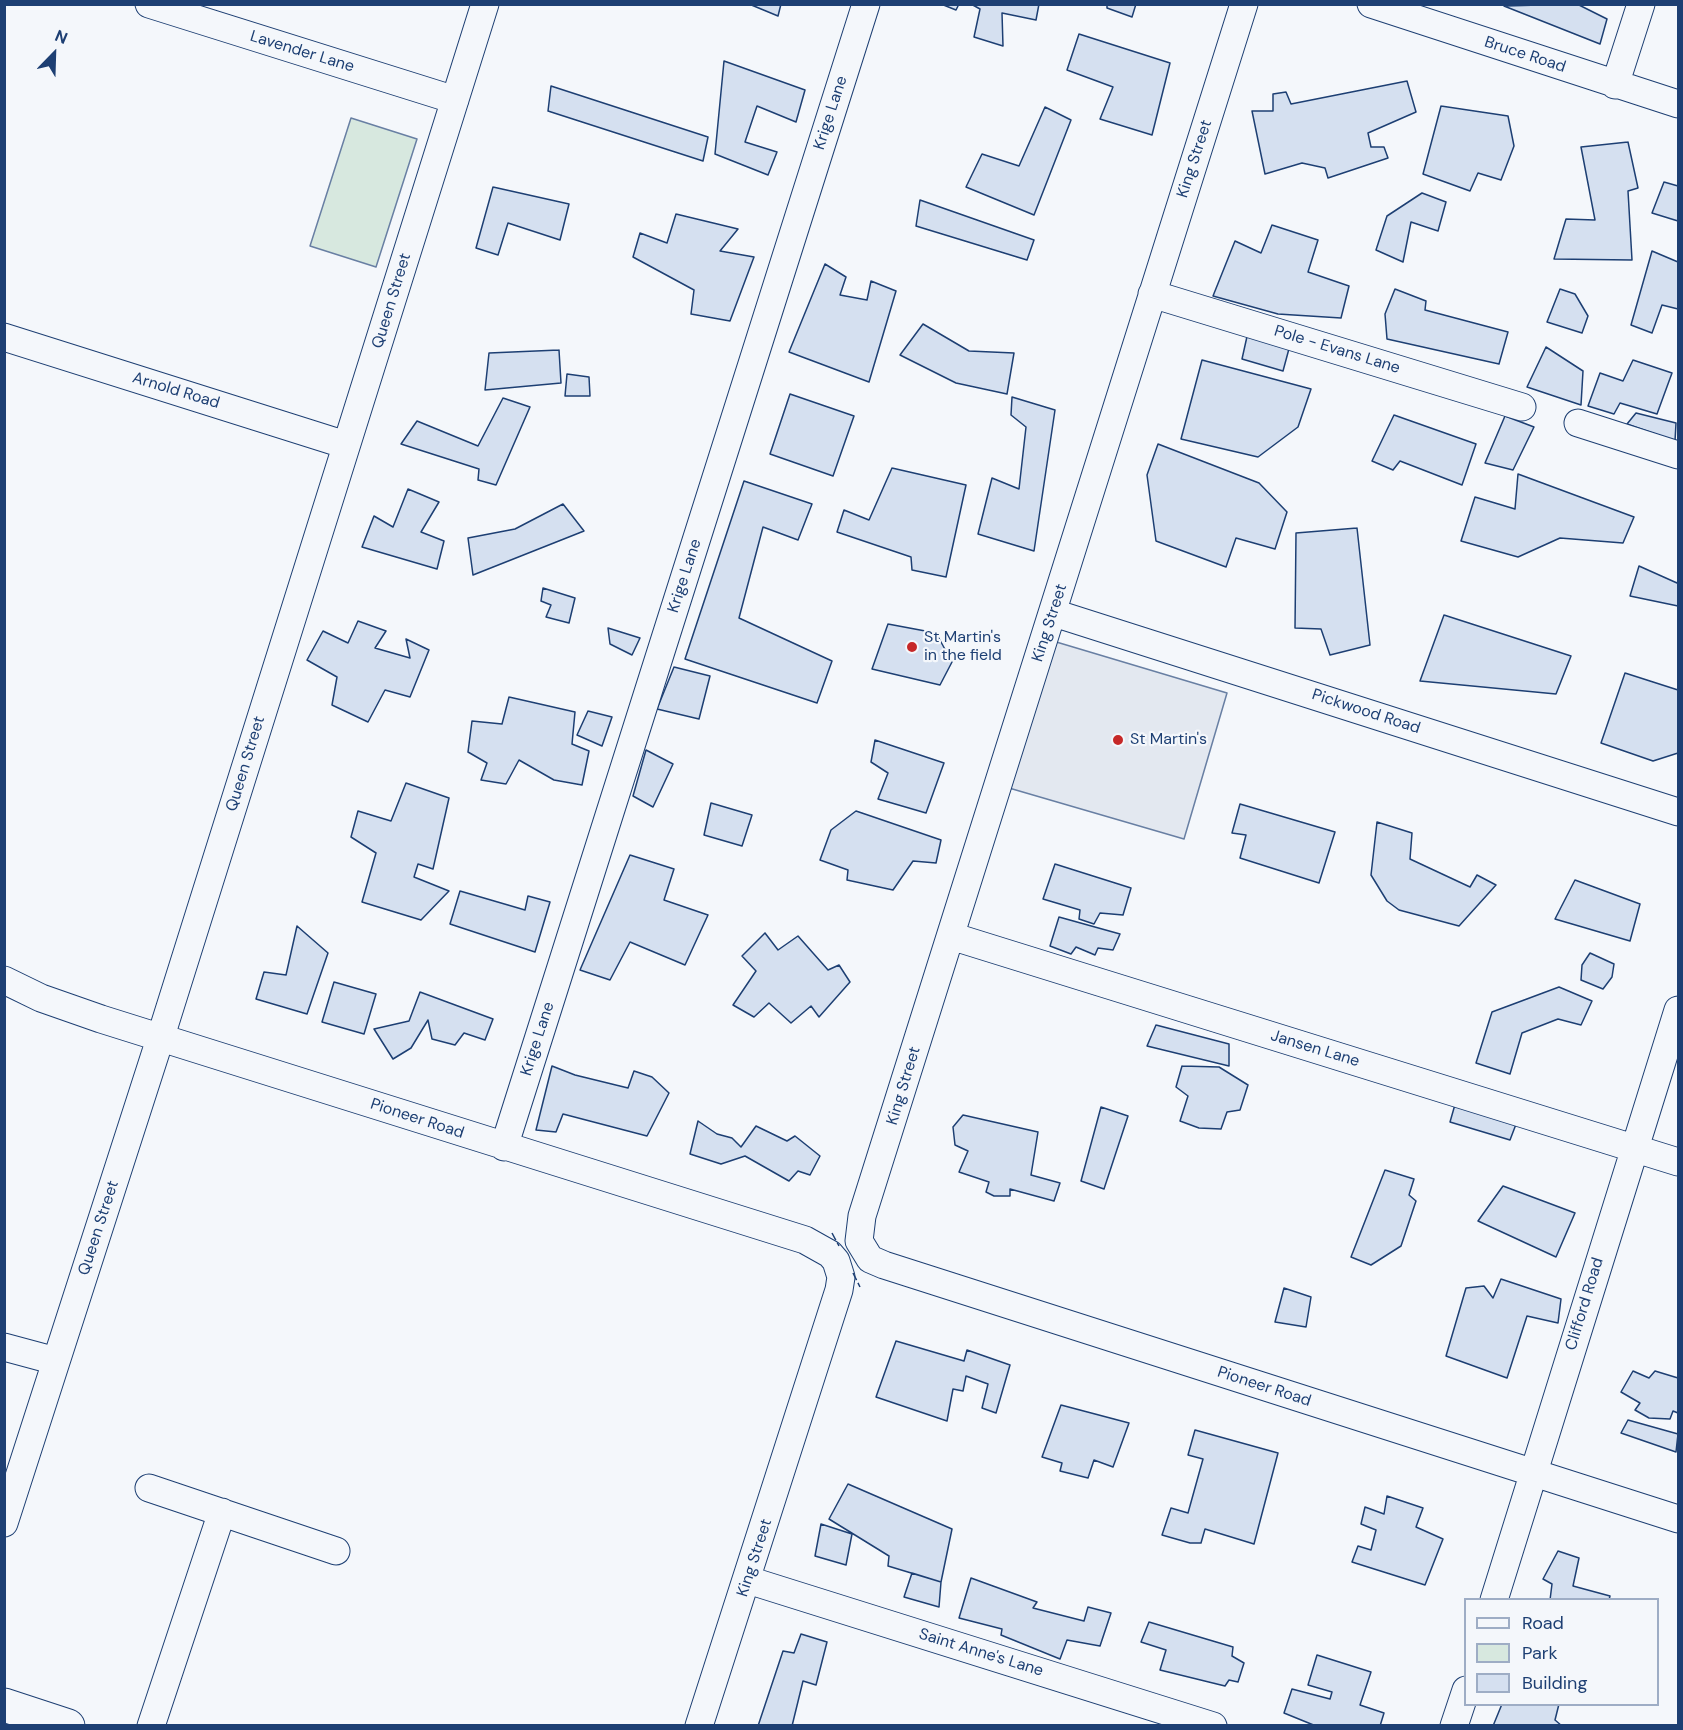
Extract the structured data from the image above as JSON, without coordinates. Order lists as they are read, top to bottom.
{
  "streets": {
    "street": [
      "Lavender Lane",
      "Bruce Road",
      "Krige Lane",
      "King Street",
      "Queen Street",
      "Pole - Evans Lane",
      "Arnold Road",
      "Pickwood Road",
      "Jansen Lane",
      "Pioneer Road",
      "Clifford Road",
      "Saint Anne's Lane"
    ]
  },
  "crossings": [
    ["Lavender Lane", "Queen Street"],
    ["Krige Lane", "Pioneer Road"],
    ["King Street", "Pole - Evans Lane"],
    ["King Street", "Pickwood Road"],
    ["King Street", "Jansen Lane"],
    ["King Street", "Pioneer Road"],
    ["King Street", "Saint Anne's Lane"],
    ["Queen Street", "Arnold Road"],
    ["Queen Street", "Pioneer Road"],
    ["Jansen Lane", "Clifford Road"],
    ["Pioneer Road", "Clifford Road"]
  ],
  "places": ["St Martin's in the field", "St Martin's"],
  "legend": ["Road", "Park", "Building"],
  "north": "top right"
}
